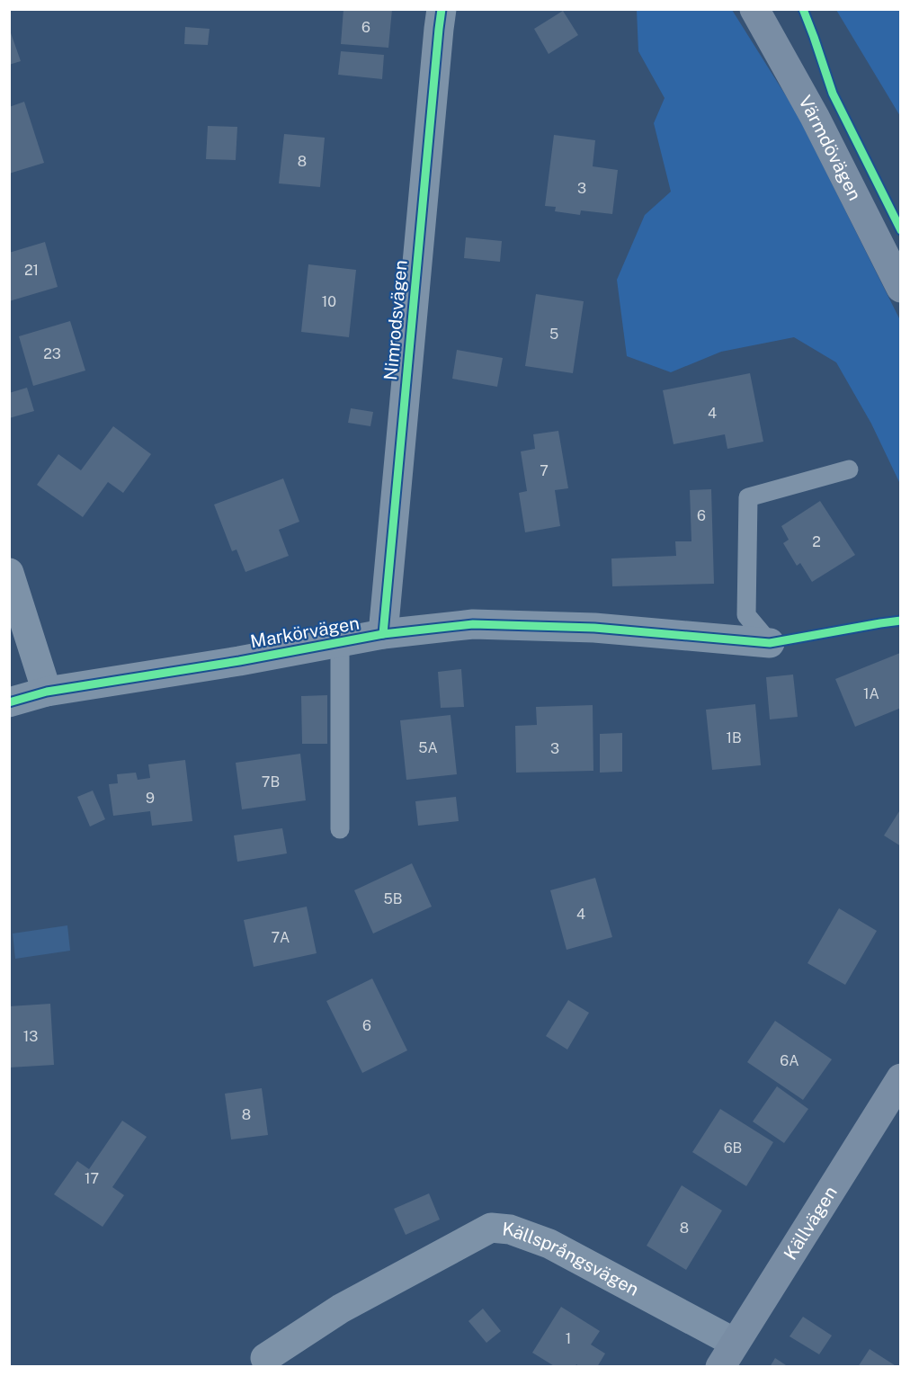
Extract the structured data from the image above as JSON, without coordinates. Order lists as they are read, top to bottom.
{
  "streets": {
    "main road": ["Värmdövägen", "Källvägen"],
    "street": ["Nimrodsvägen", "Markörvägen", "Källsprångsvägen"]
  },
  "crossings": [
    ["Nimrodsvägen", "Markörvägen"],
    ["Källvägen", "Källsprångsvägen"]
  ],
  "house_numbers": [
    "6",
    "8",
    "3",
    "21",
    "10",
    "5",
    "23",
    "4",
    "7",
    "6",
    "2",
    "1A",
    "1B",
    "5A",
    "3",
    "7B",
    "9",
    "5B",
    "4",
    "7A",
    "6",
    "13",
    "6A",
    "8",
    "6B",
    "17",
    "8",
    "1"
  ]
}
